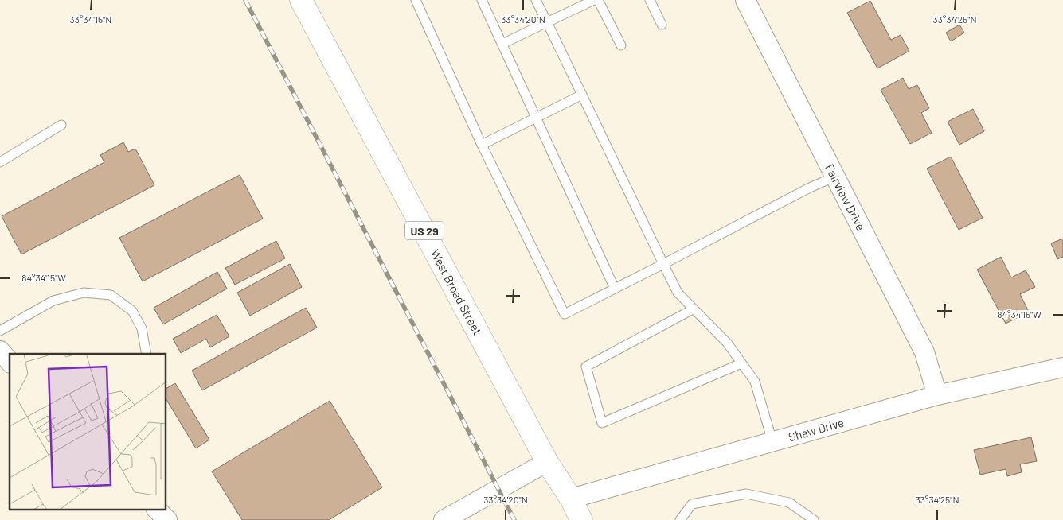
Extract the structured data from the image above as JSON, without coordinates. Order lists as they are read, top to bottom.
{
  "streets": {
    "main road": ["US 29", "West Broad Street"],
    "street": ["Fairview Drive", "Shaw Drive"]
  },
  "crossings": [
    ["Fairview Drive", "Shaw Drive"],
    ["West Broad Street", "Shaw Drive"]
  ],
  "coordinates": [
    "33°34'15\"N",
    "33°34'20\"N",
    "33°34'25\"N",
    "84°34'15\"W"
  ]
}
